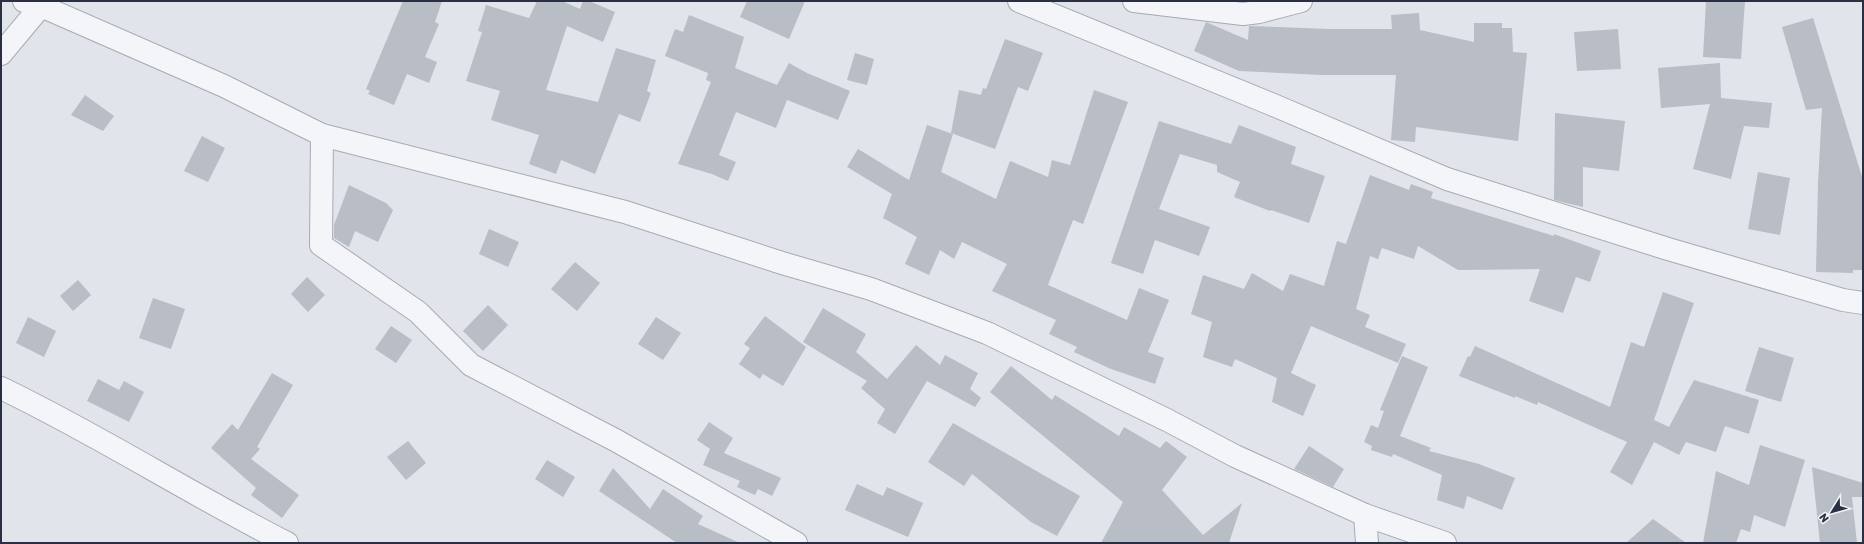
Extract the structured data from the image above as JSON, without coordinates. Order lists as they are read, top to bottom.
{
  "north": "bottom left"
}
